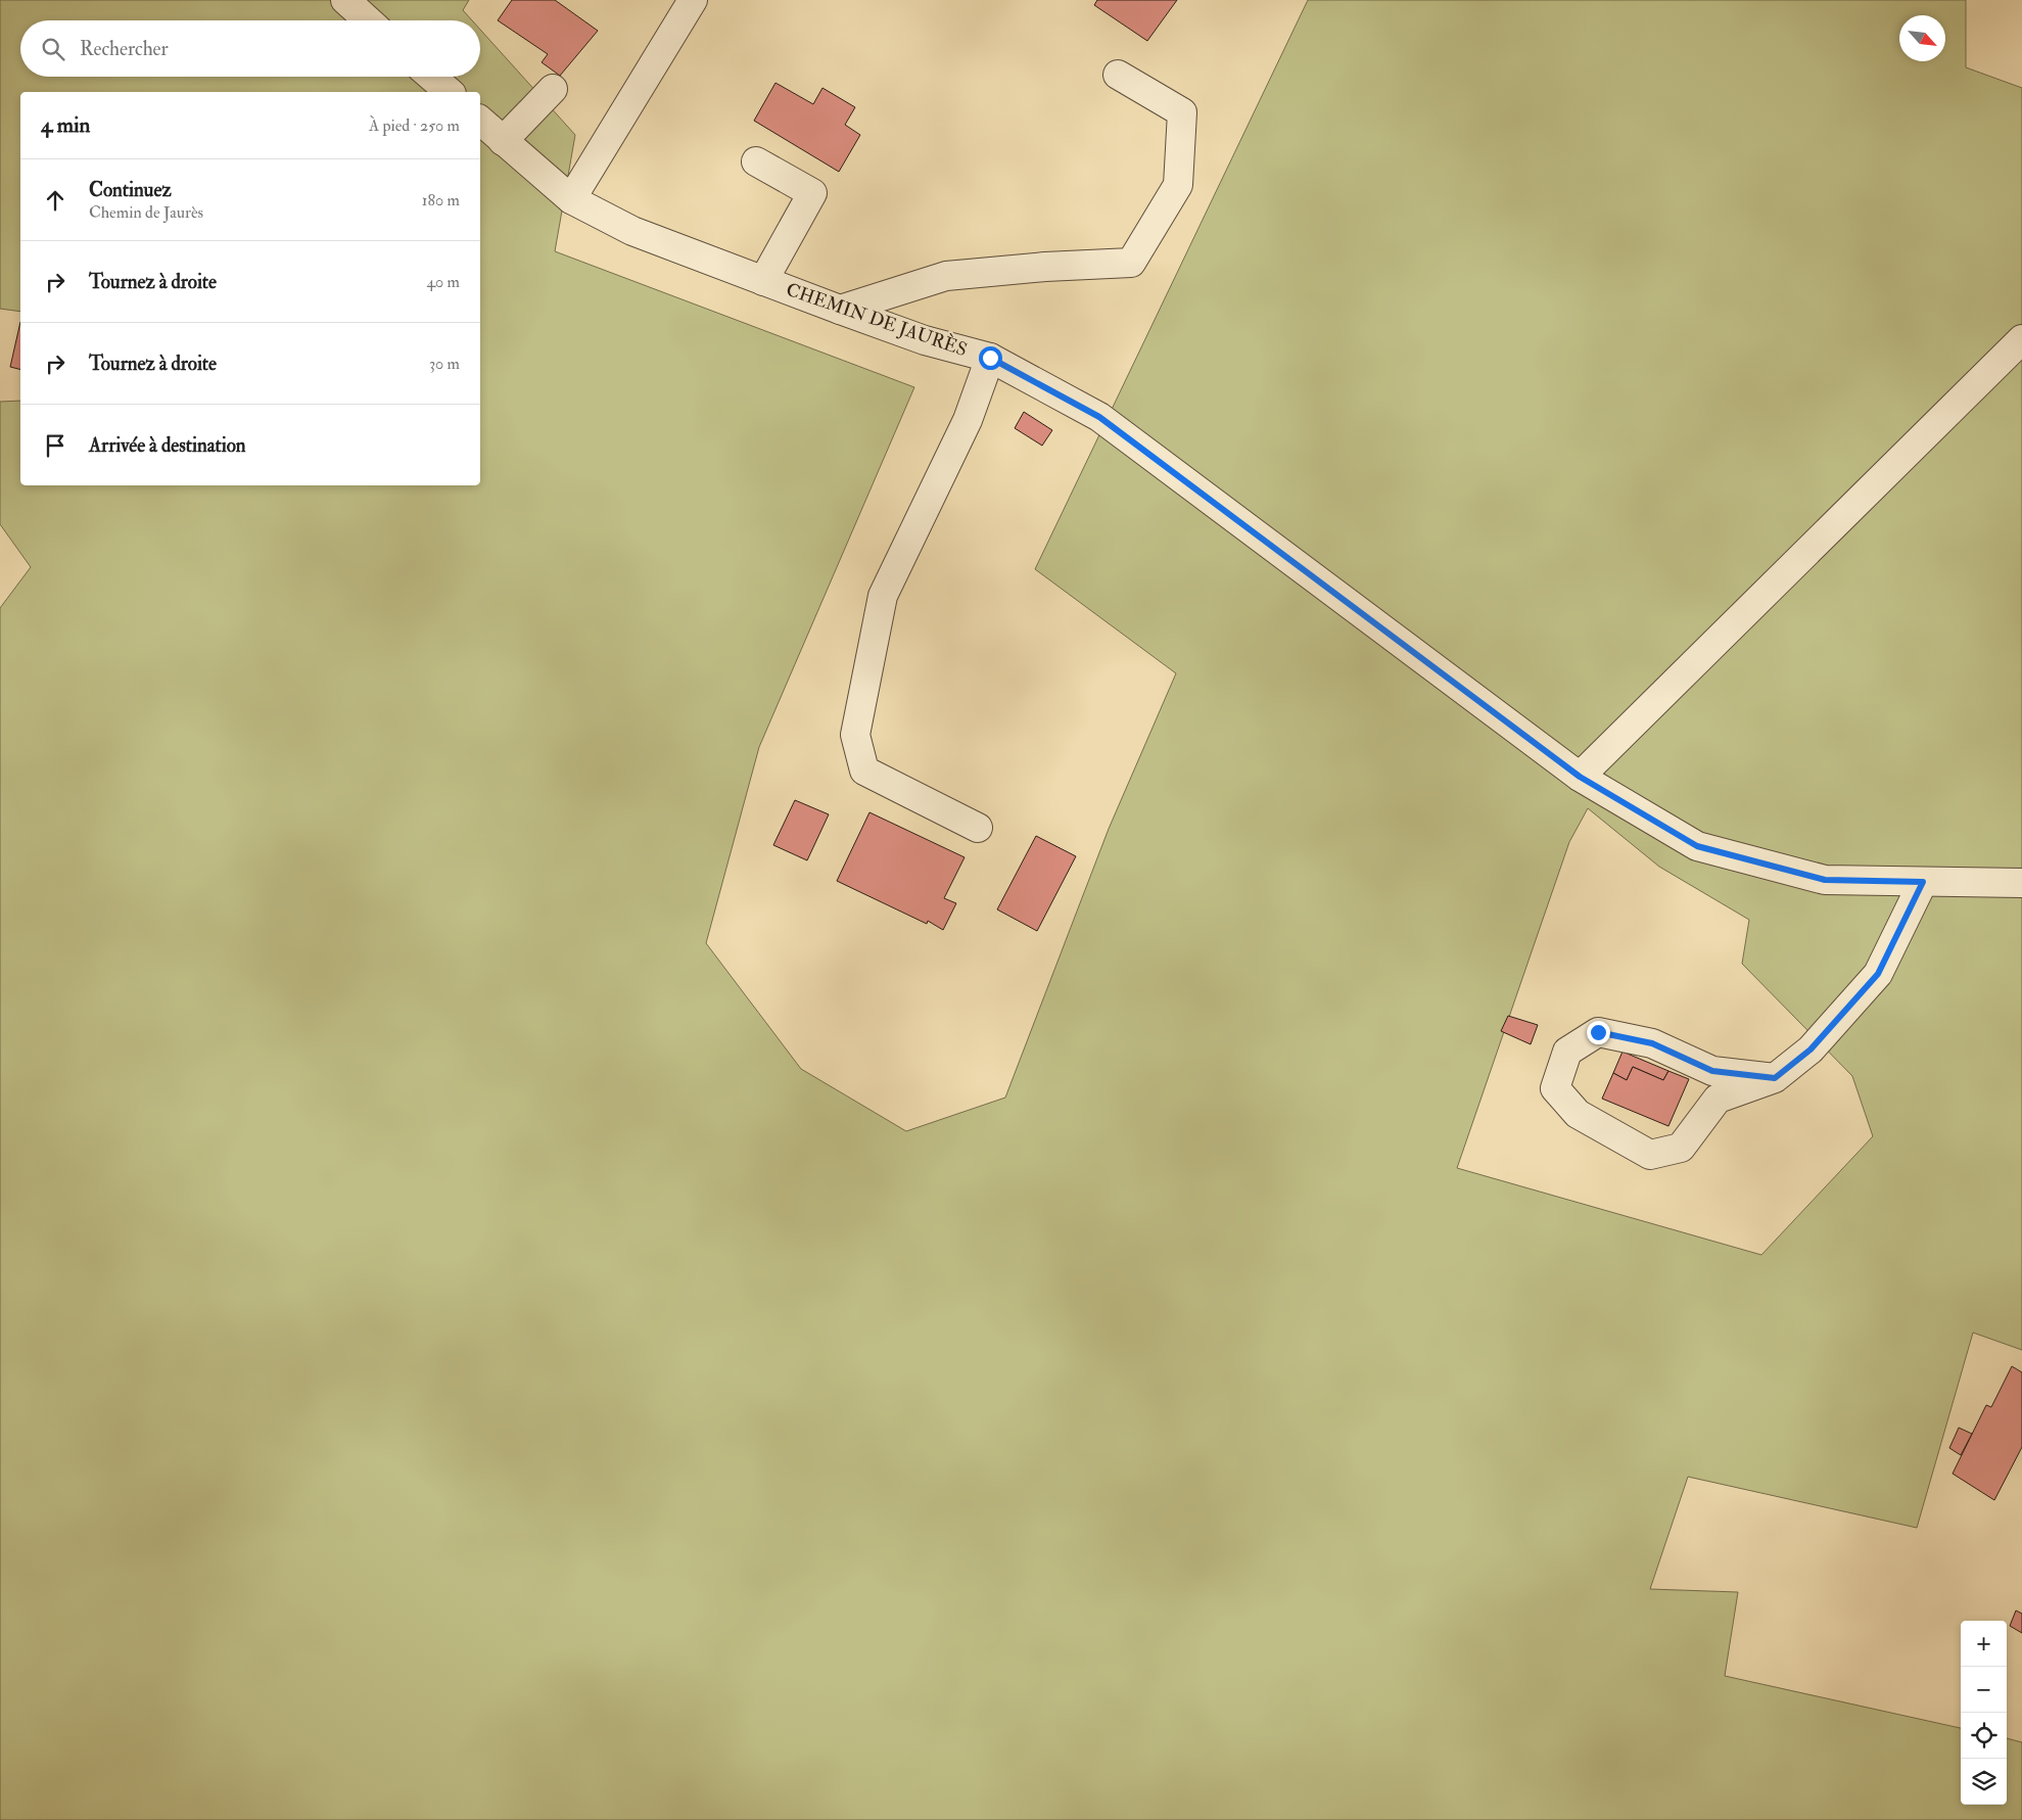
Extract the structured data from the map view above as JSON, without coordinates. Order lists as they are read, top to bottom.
{
  "streets": {
    "street": ["CHEMIN DE JAURÈS"]
  },
  "north": "bottom right",
  "page": {
    "search": "Rechercher",
    "heading": ["4 min", "À pied · 250 m"],
    "list": [
      ["Continuez", "Chemin de Jaurès", "180 m"],
      ["Tournez à droite", "40 m"],
      ["Tournez à droite", "30 m"],
      "Arrivée à destination"
    ],
    "map_buttons": ["+", "−"]
  }
}
